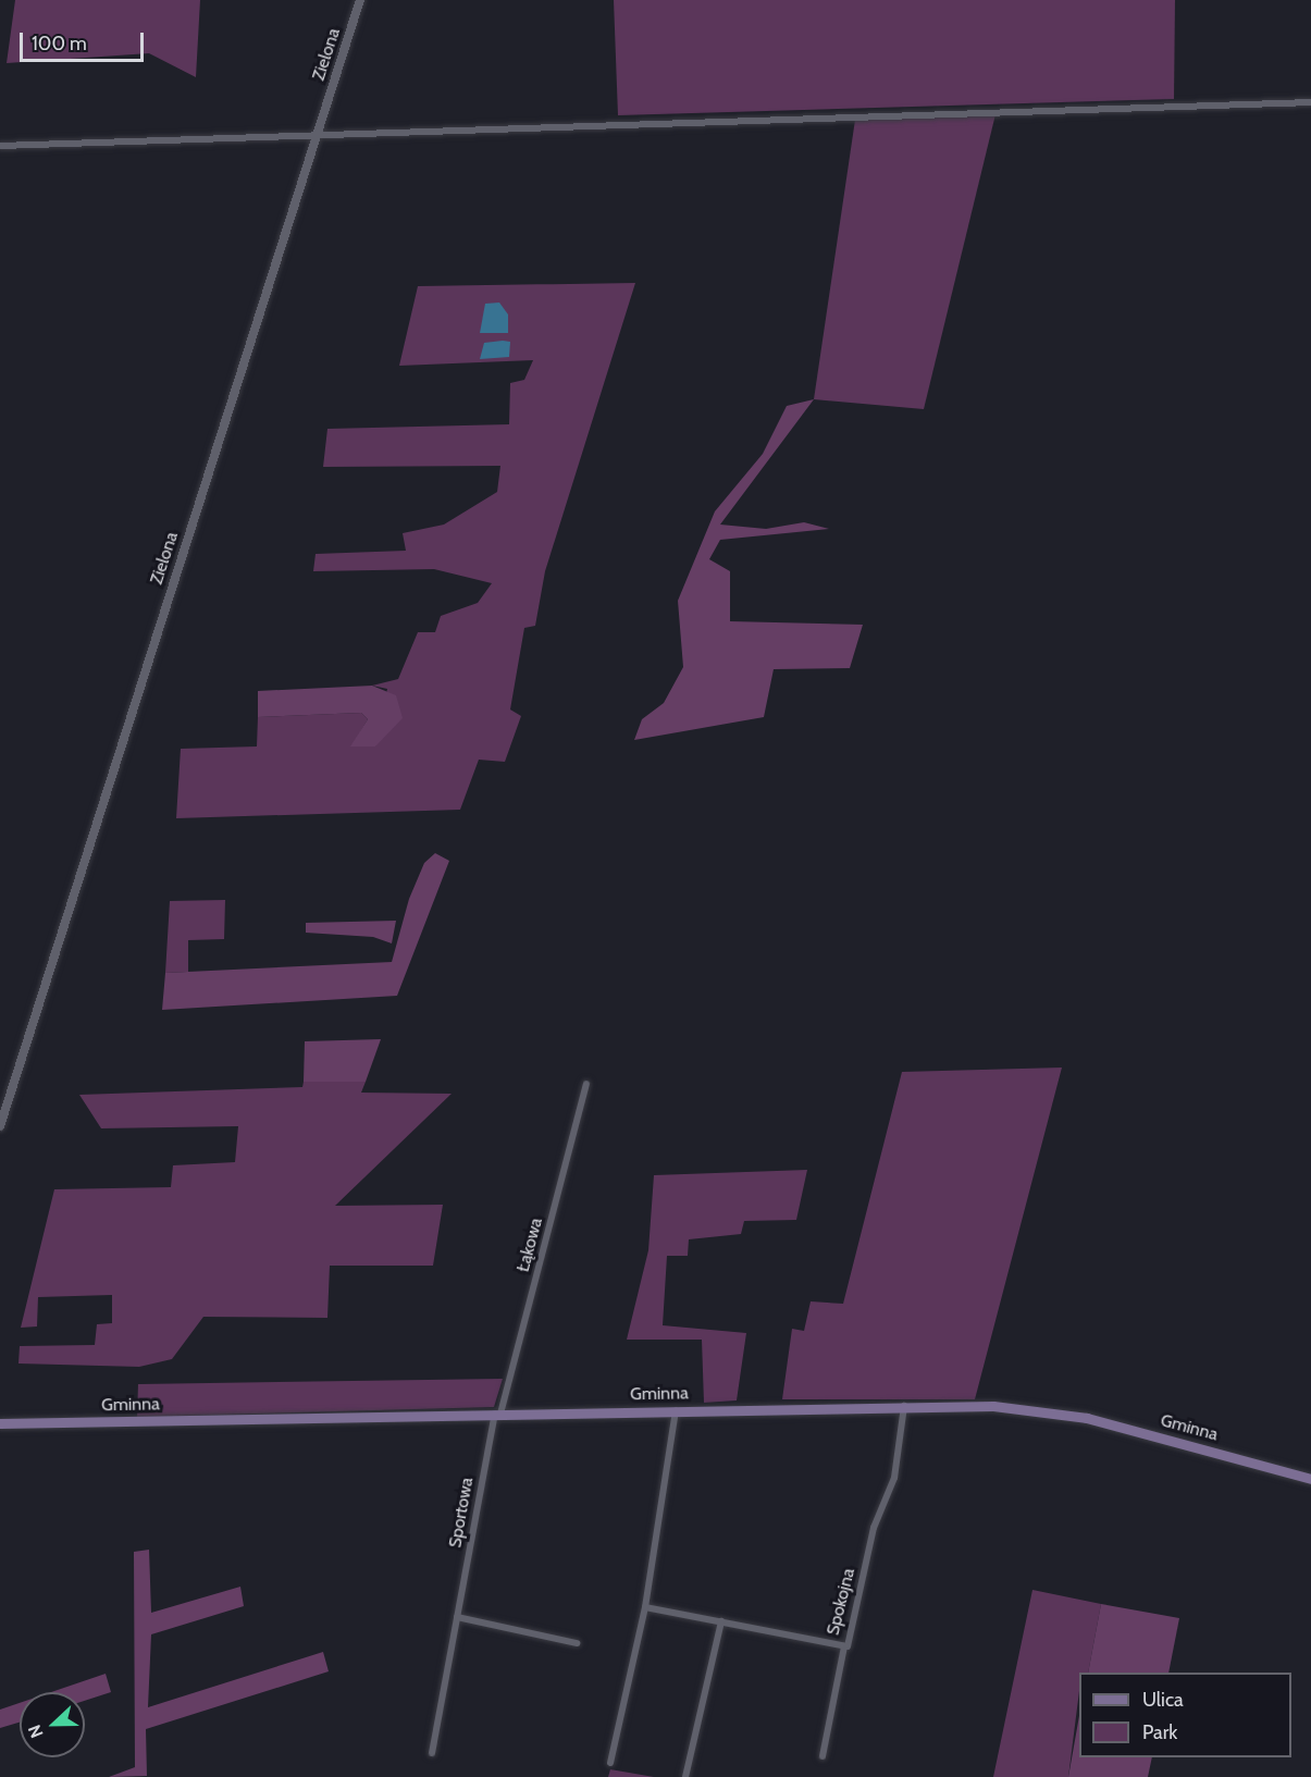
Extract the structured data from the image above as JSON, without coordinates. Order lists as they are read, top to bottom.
{
  "streets": {
    "main road": ["Gminna"],
    "street": [
      "Zielona",
      "Łąkowa",
      "Sportowa",
      "Spokojna"
    ]
  },
  "crossings": [
    ["Łąkowa", "Gminna"],
    ["Łąkowa", "Sportowa"],
    ["Gminna", "Sportowa"],
    ["Gminna", "Spokojna"]
  ],
  "legend": ["Ulica", "Park"],
  "scale_bar": "100 m",
  "north": "left"
}
